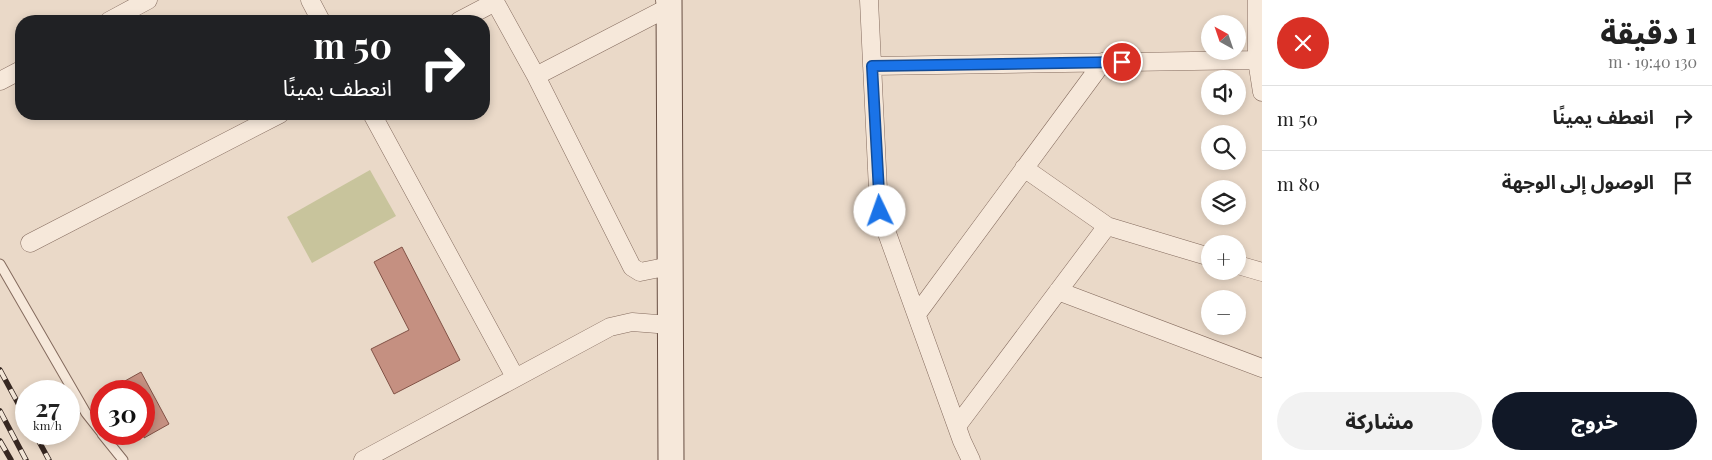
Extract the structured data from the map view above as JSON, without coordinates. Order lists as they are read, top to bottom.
{
  "north": "top left",
  "page": {
    "heading": ["1 دقيقة", "130 m · 19:40"],
    "map_buttons": ["+", "−"],
    "turn": ["50 m", "انعطف يمينًا"],
    "list": [
      {
        "name": "انعطف يمينًا",
        "value": "50 m"
      },
      {
        "name": "الوصول إلى الوجهة",
        "value": "80 m"
      }
    ],
    "speed": "27 km/h",
    "limit": "30",
    "buttons": ["خروج", "مشاركة"]
  }
}
